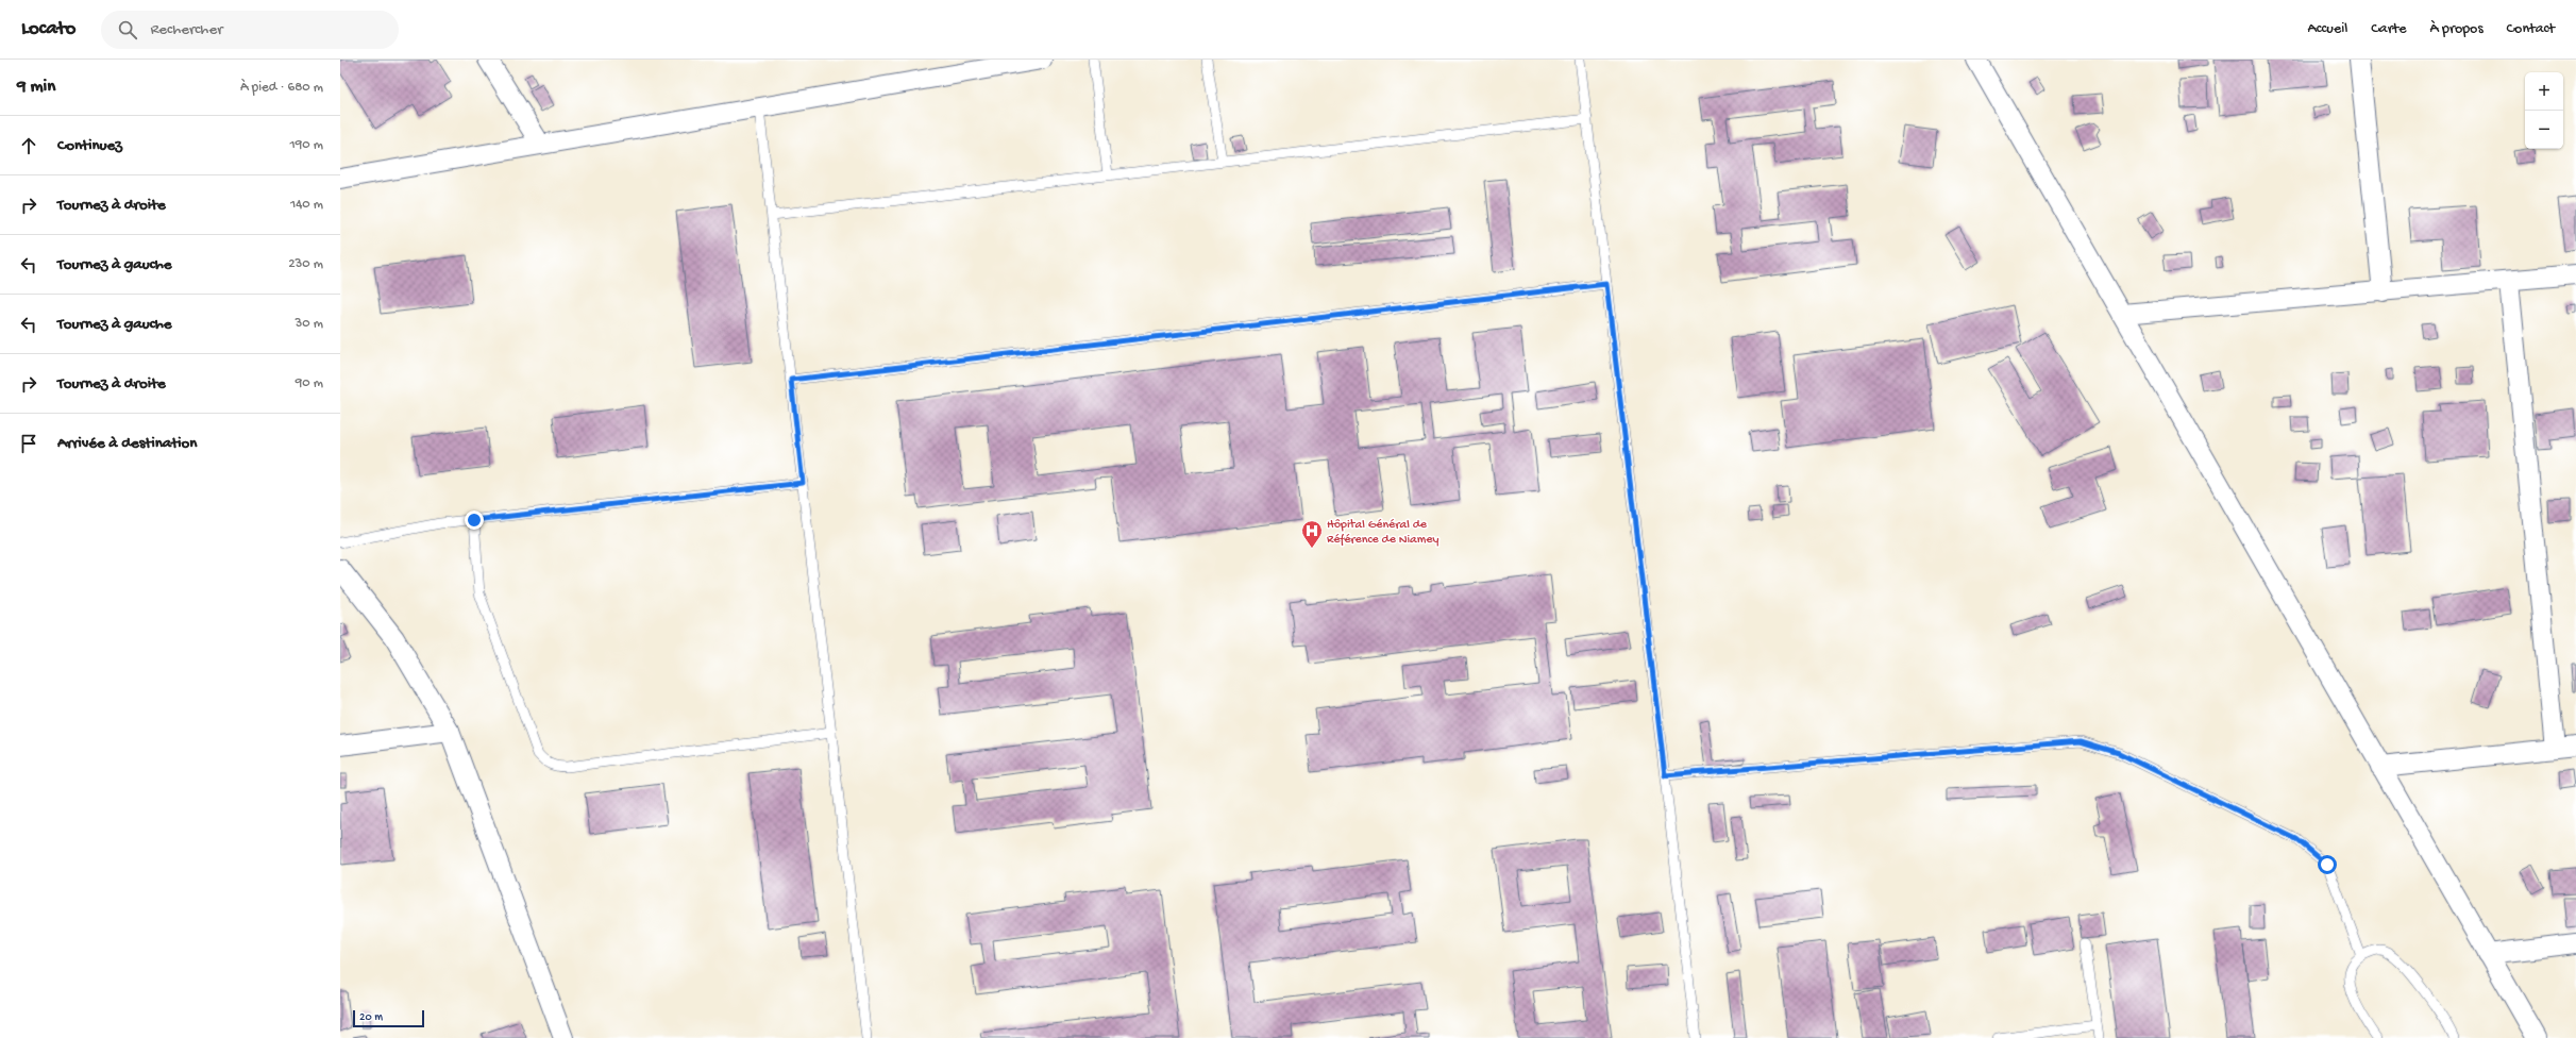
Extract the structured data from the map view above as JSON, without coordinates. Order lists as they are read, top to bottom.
{
  "places": {
    "hospital": ["Hôpital Général de Référence de Niamey"]
  },
  "scale_bar": "20 m",
  "page": {
    "header": "Locato",
    "search": "Rechercher",
    "nav": [
      "Accueil",
      "Carte",
      "À propos",
      "Contact"
    ],
    "heading": ["9 min", "À pied · 680 m"],
    "map_buttons": ["+", "−"],
    "list": [
      ["Continuez", "190 m"],
      ["Tournez à droite", "140 m"],
      ["Tournez à gauche", "230 m"],
      ["Tournez à gauche", "30 m"],
      ["Tournez à droite", "90 m"],
      "Arrivée à destination"
    ],
    "scale": "20 m"
  }
}
